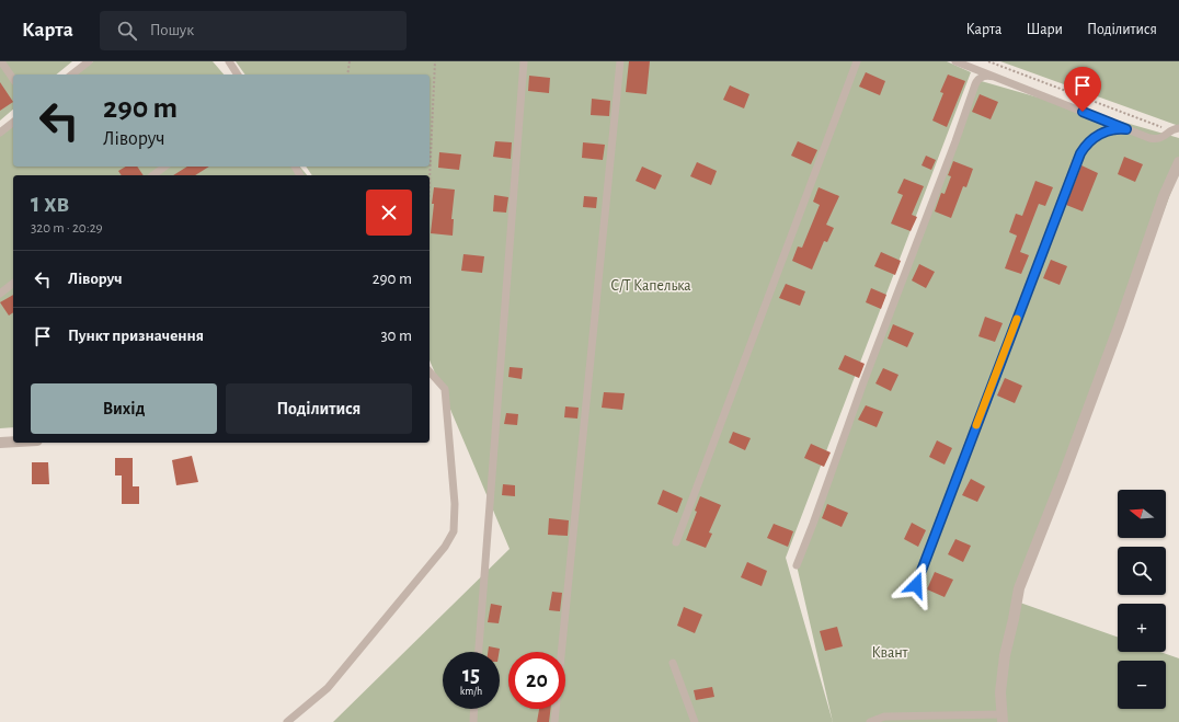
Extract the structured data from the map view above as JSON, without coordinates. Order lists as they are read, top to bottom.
{
  "parks": ["С/Т Капелька", "Квант"],
  "north": "left",
  "page": {
    "header": "Карта",
    "search": "Пошук",
    "nav": ["Карта", "Шари", "Поділитися"],
    "turn": ["290 m", "Ліворуч"],
    "heading": ["1 хв", "320 m · 20:29"],
    "list": [
      {
        "name": "Ліворуч",
        "value": "290 m"
      },
      {
        "name": "Пункт призначення",
        "value": "30 m"
      }
    ],
    "buttons": ["Вихід", "Поділитися"],
    "map_buttons": ["+", "−"],
    "speed": "15 km/h",
    "limit": "20"
  }
}
